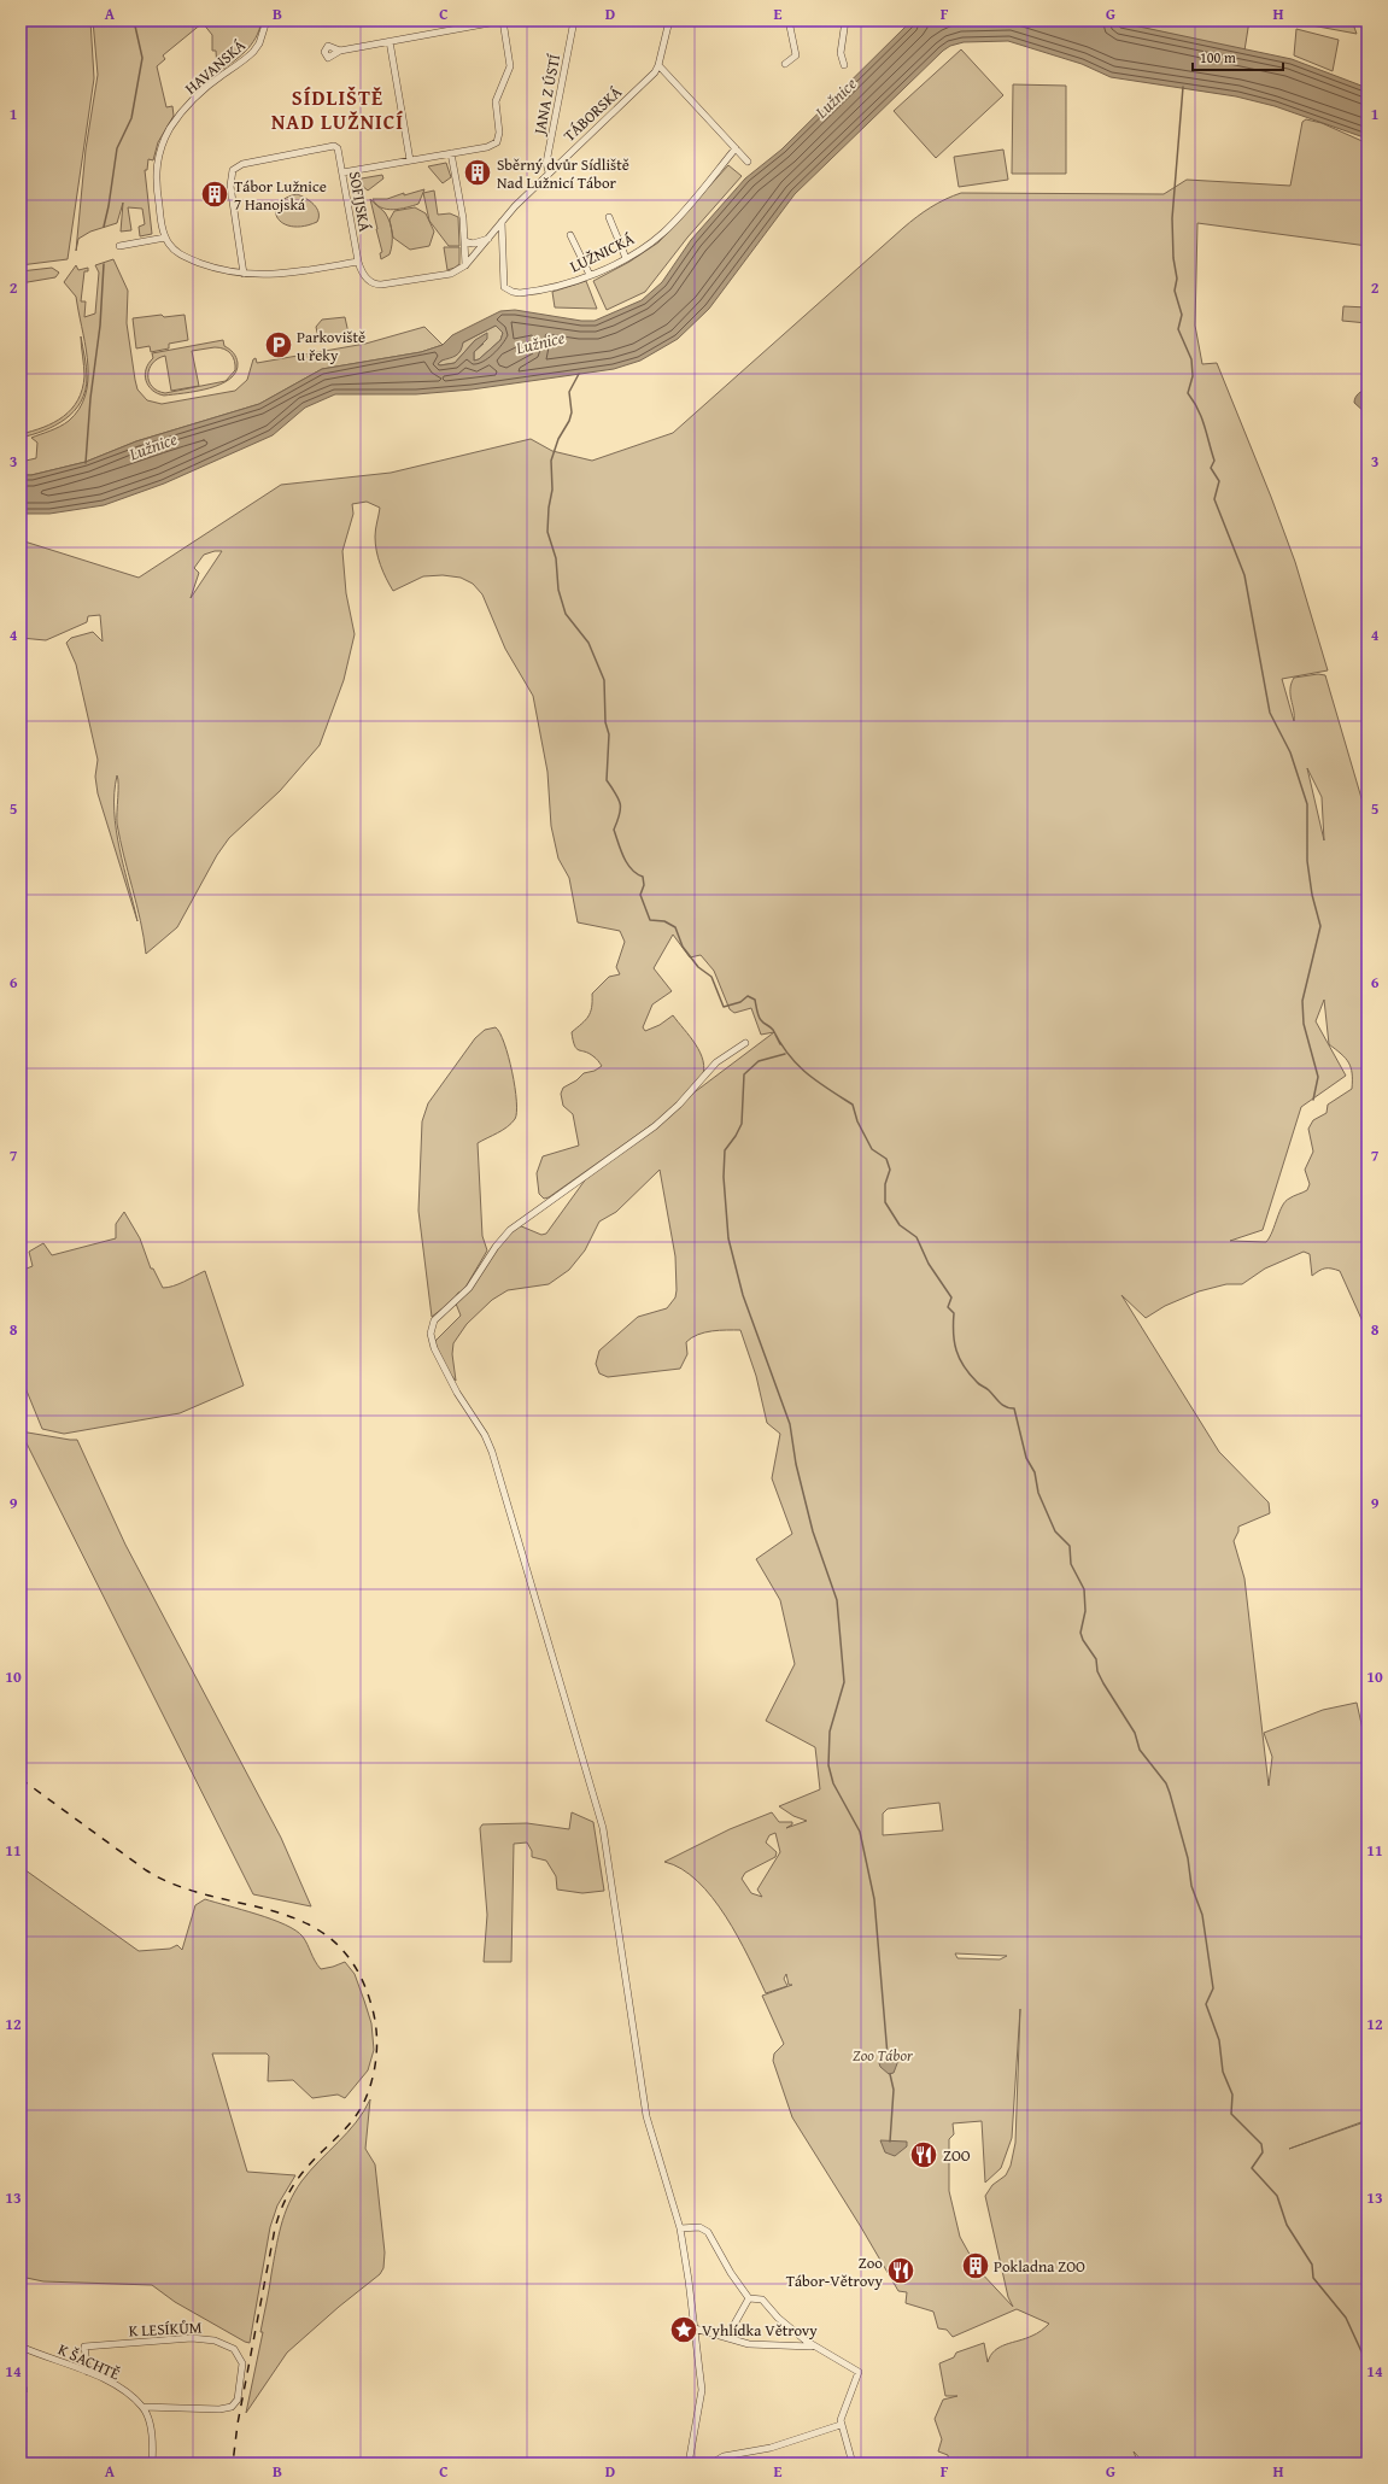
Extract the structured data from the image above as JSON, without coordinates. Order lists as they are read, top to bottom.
{
  "streets": {
    "street": [
      "HAVANSKÁ",
      "JANA Z ÚSTÍ",
      "TÁBORSKÁ",
      "SOFIJSKÁ",
      "LUŽNICKÁ",
      "K LESÍKŮM",
      "K ŠACHTĚ"
    ]
  },
  "crossings": [
    ["JANA Z ÚSTÍ", "TÁBORSKÁ"],
    ["TÁBORSKÁ", "LUŽNICKÁ"],
    ["K LESÍKŮM", "K ŠACHTĚ"]
  ],
  "districts": ["SÍDLIŠTĚ NAD LUŽNICÍ"],
  "water": ["Lužnice"],
  "parks": ["Zoo Tábor"],
  "places": {
    "building": ["Sběrný dvůr Sídliště Nad Lužnicí Tábor", "Tábor Lužnice 7 Hanojská", "Pokladna ZOO"],
    "parking": ["Parkoviště u řeky"],
    "restaurant": ["ZOO", "Zoo Tábor-Větrovy"],
    "place": ["Vyhlídka Větrovy"]
  },
  "scale_bar": "100 m",
  "grid": {
    "columns": [
      "A",
      "B",
      "C",
      "D",
      "E",
      "F",
      "G",
      "H"
    ],
    "rows": [
      "1",
      "2",
      "3",
      "4",
      "5",
      "6",
      "7",
      "8",
      "9",
      "10",
      "11",
      "12",
      "13",
      "14"
    ]
  }
}
